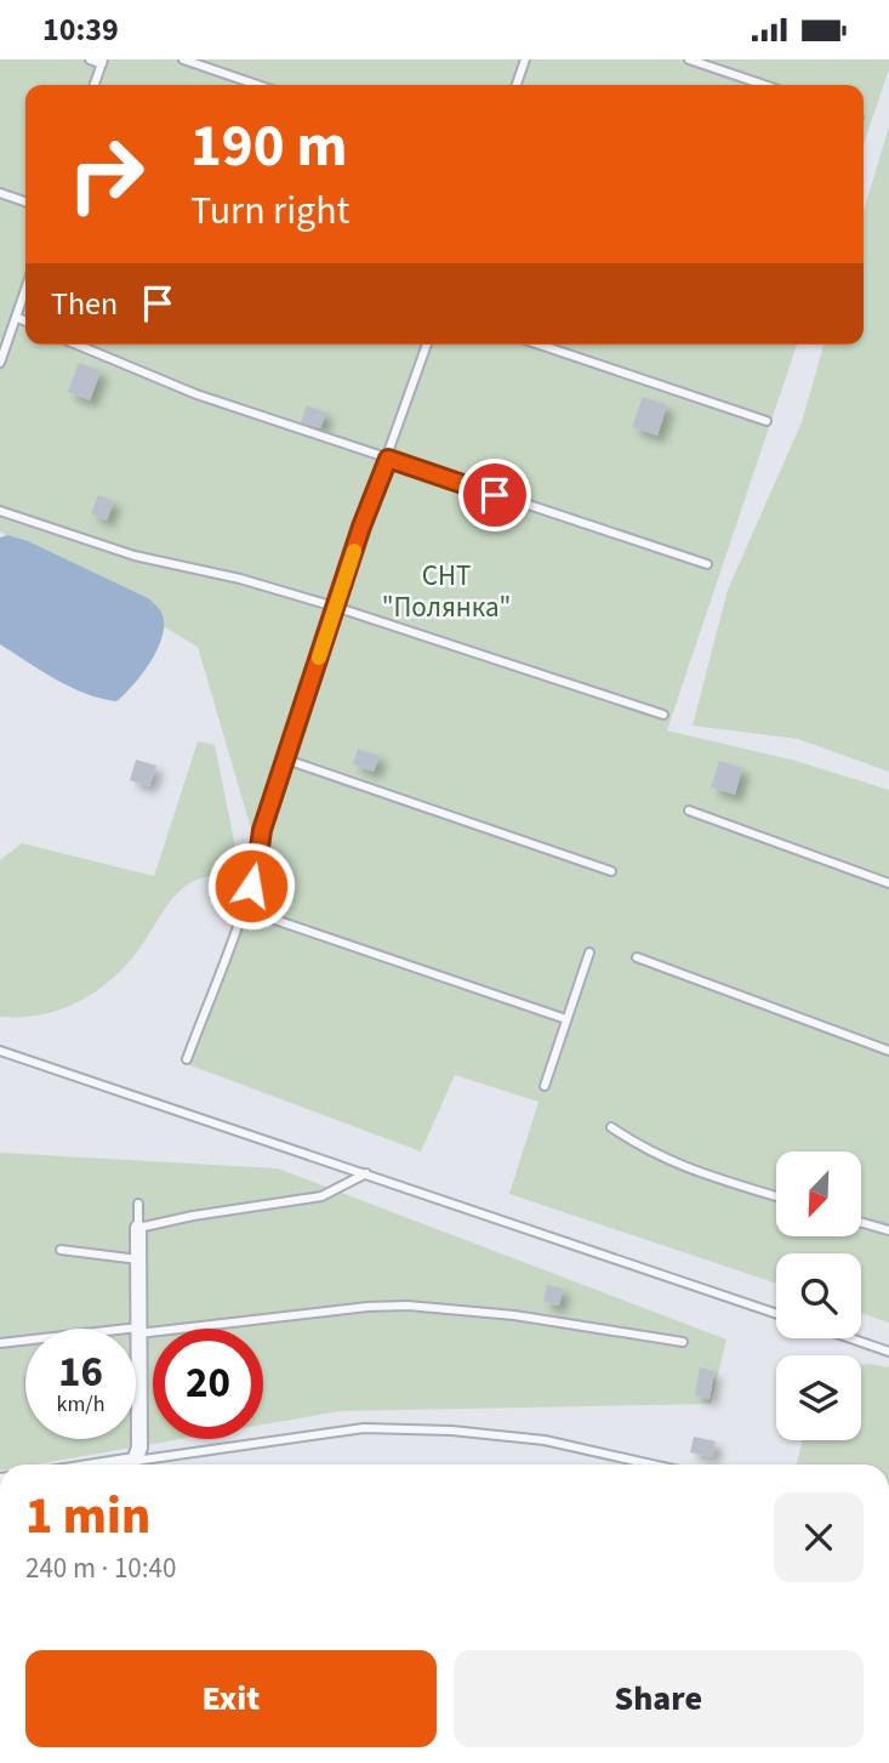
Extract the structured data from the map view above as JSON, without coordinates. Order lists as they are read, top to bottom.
{
  "parks": ["СНТ \"Полянка\""],
  "north": "bottom left",
  "page": {
    "status": "10:39",
    "turn": ["190 m", "Turn right"],
    "then": "Then",
    "speed": "16 km/h",
    "limit": "20",
    "heading": ["1 min", "240 m · 10:40"],
    "buttons": ["Exit", "Share"]
  }
}
